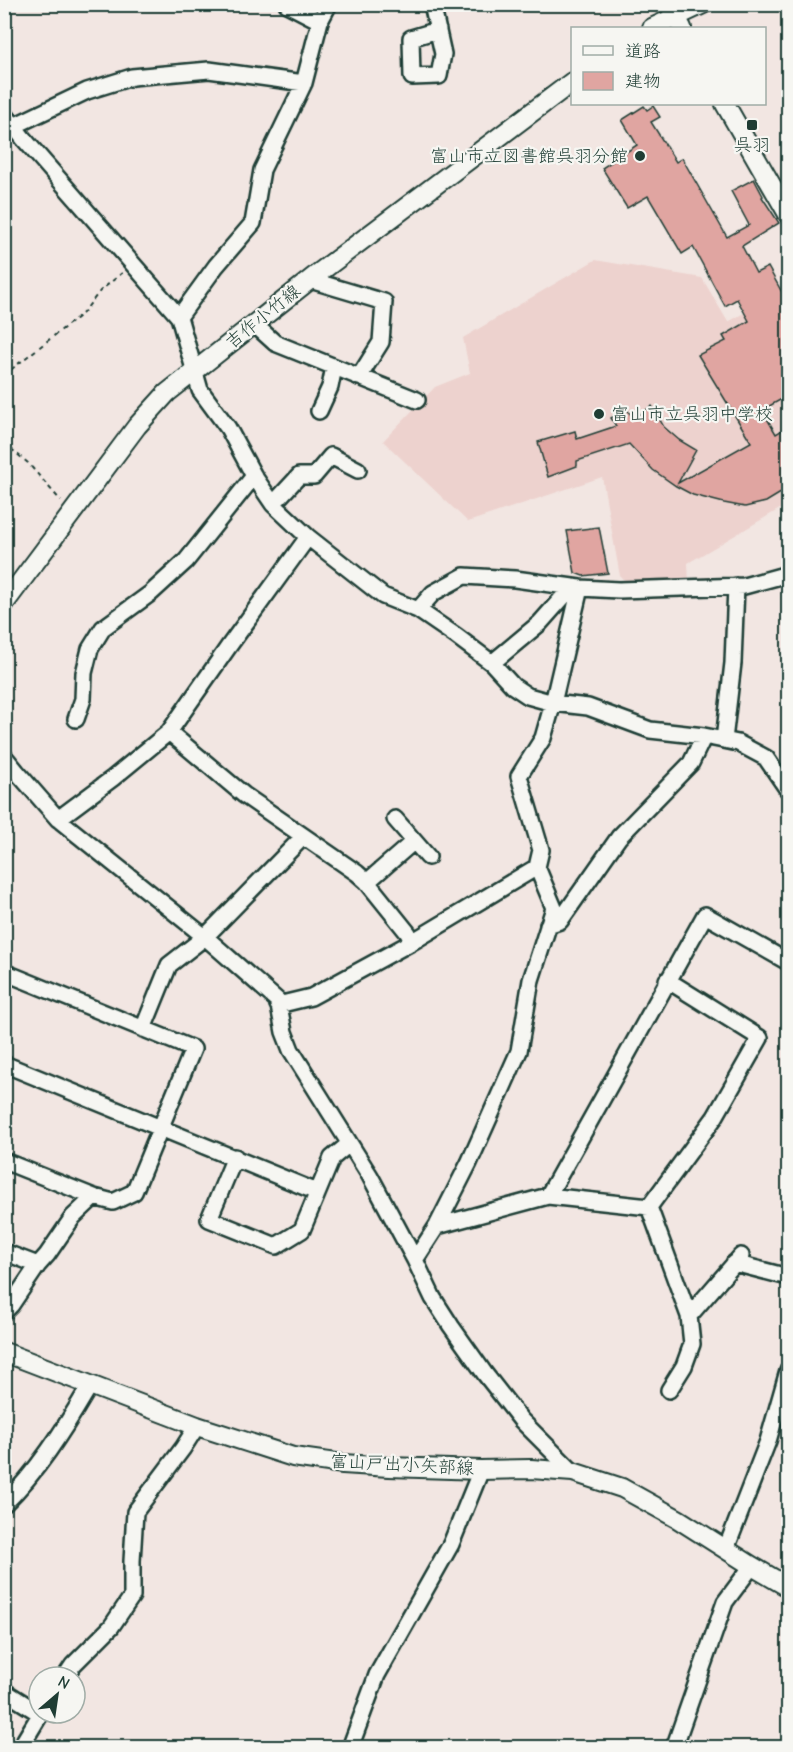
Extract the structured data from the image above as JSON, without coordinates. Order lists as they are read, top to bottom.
{
  "streets": {
    "main road": ["吉作小竹線", "富山戸出小矢部線"]
  },
  "places": {
    "transit": ["呉羽"],
    "other": ["富山市立図書館呉羽分館", "富山市立呉羽中学校"]
  },
  "legend": ["道路", "建物"],
  "north": "top right"
}
